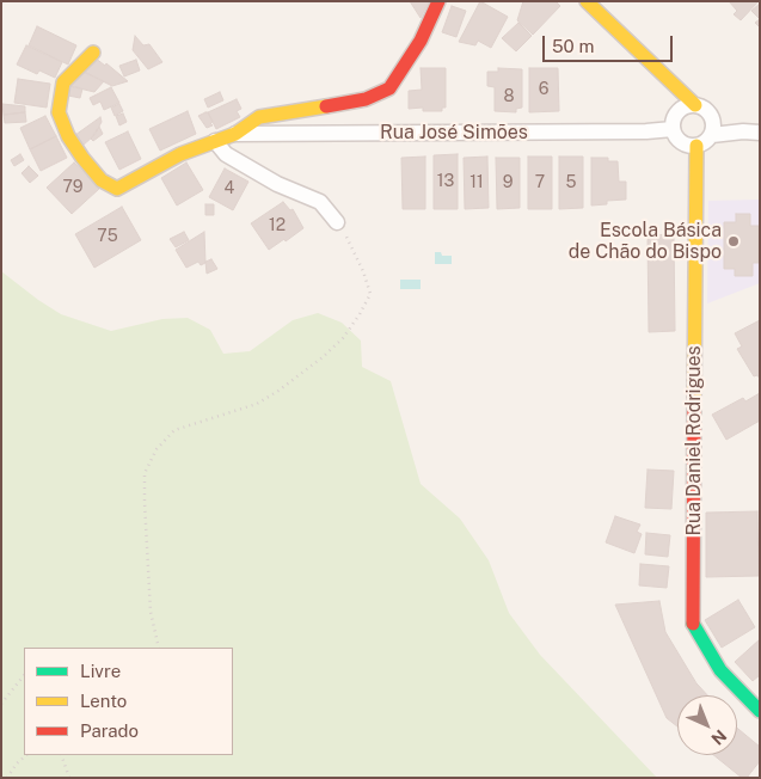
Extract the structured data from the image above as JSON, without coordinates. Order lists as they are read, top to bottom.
{
  "streets": {
    "street": ["Rua José Simões", "Rua Daniel Rodrigues"]
  },
  "crossings": [
    ["Rua José Simões", "Rua Daniel Rodrigues"]
  ],
  "places": ["Escola Básica de Chão do Bispo"],
  "house_numbers": [
    "6",
    "8",
    "13",
    "11",
    "9",
    "7",
    "5",
    "79",
    "4",
    "12",
    "75"
  ],
  "legend": ["Livre", "Lento", "Parado"],
  "scale_bar": "50 m",
  "north": "bottom right"
}
